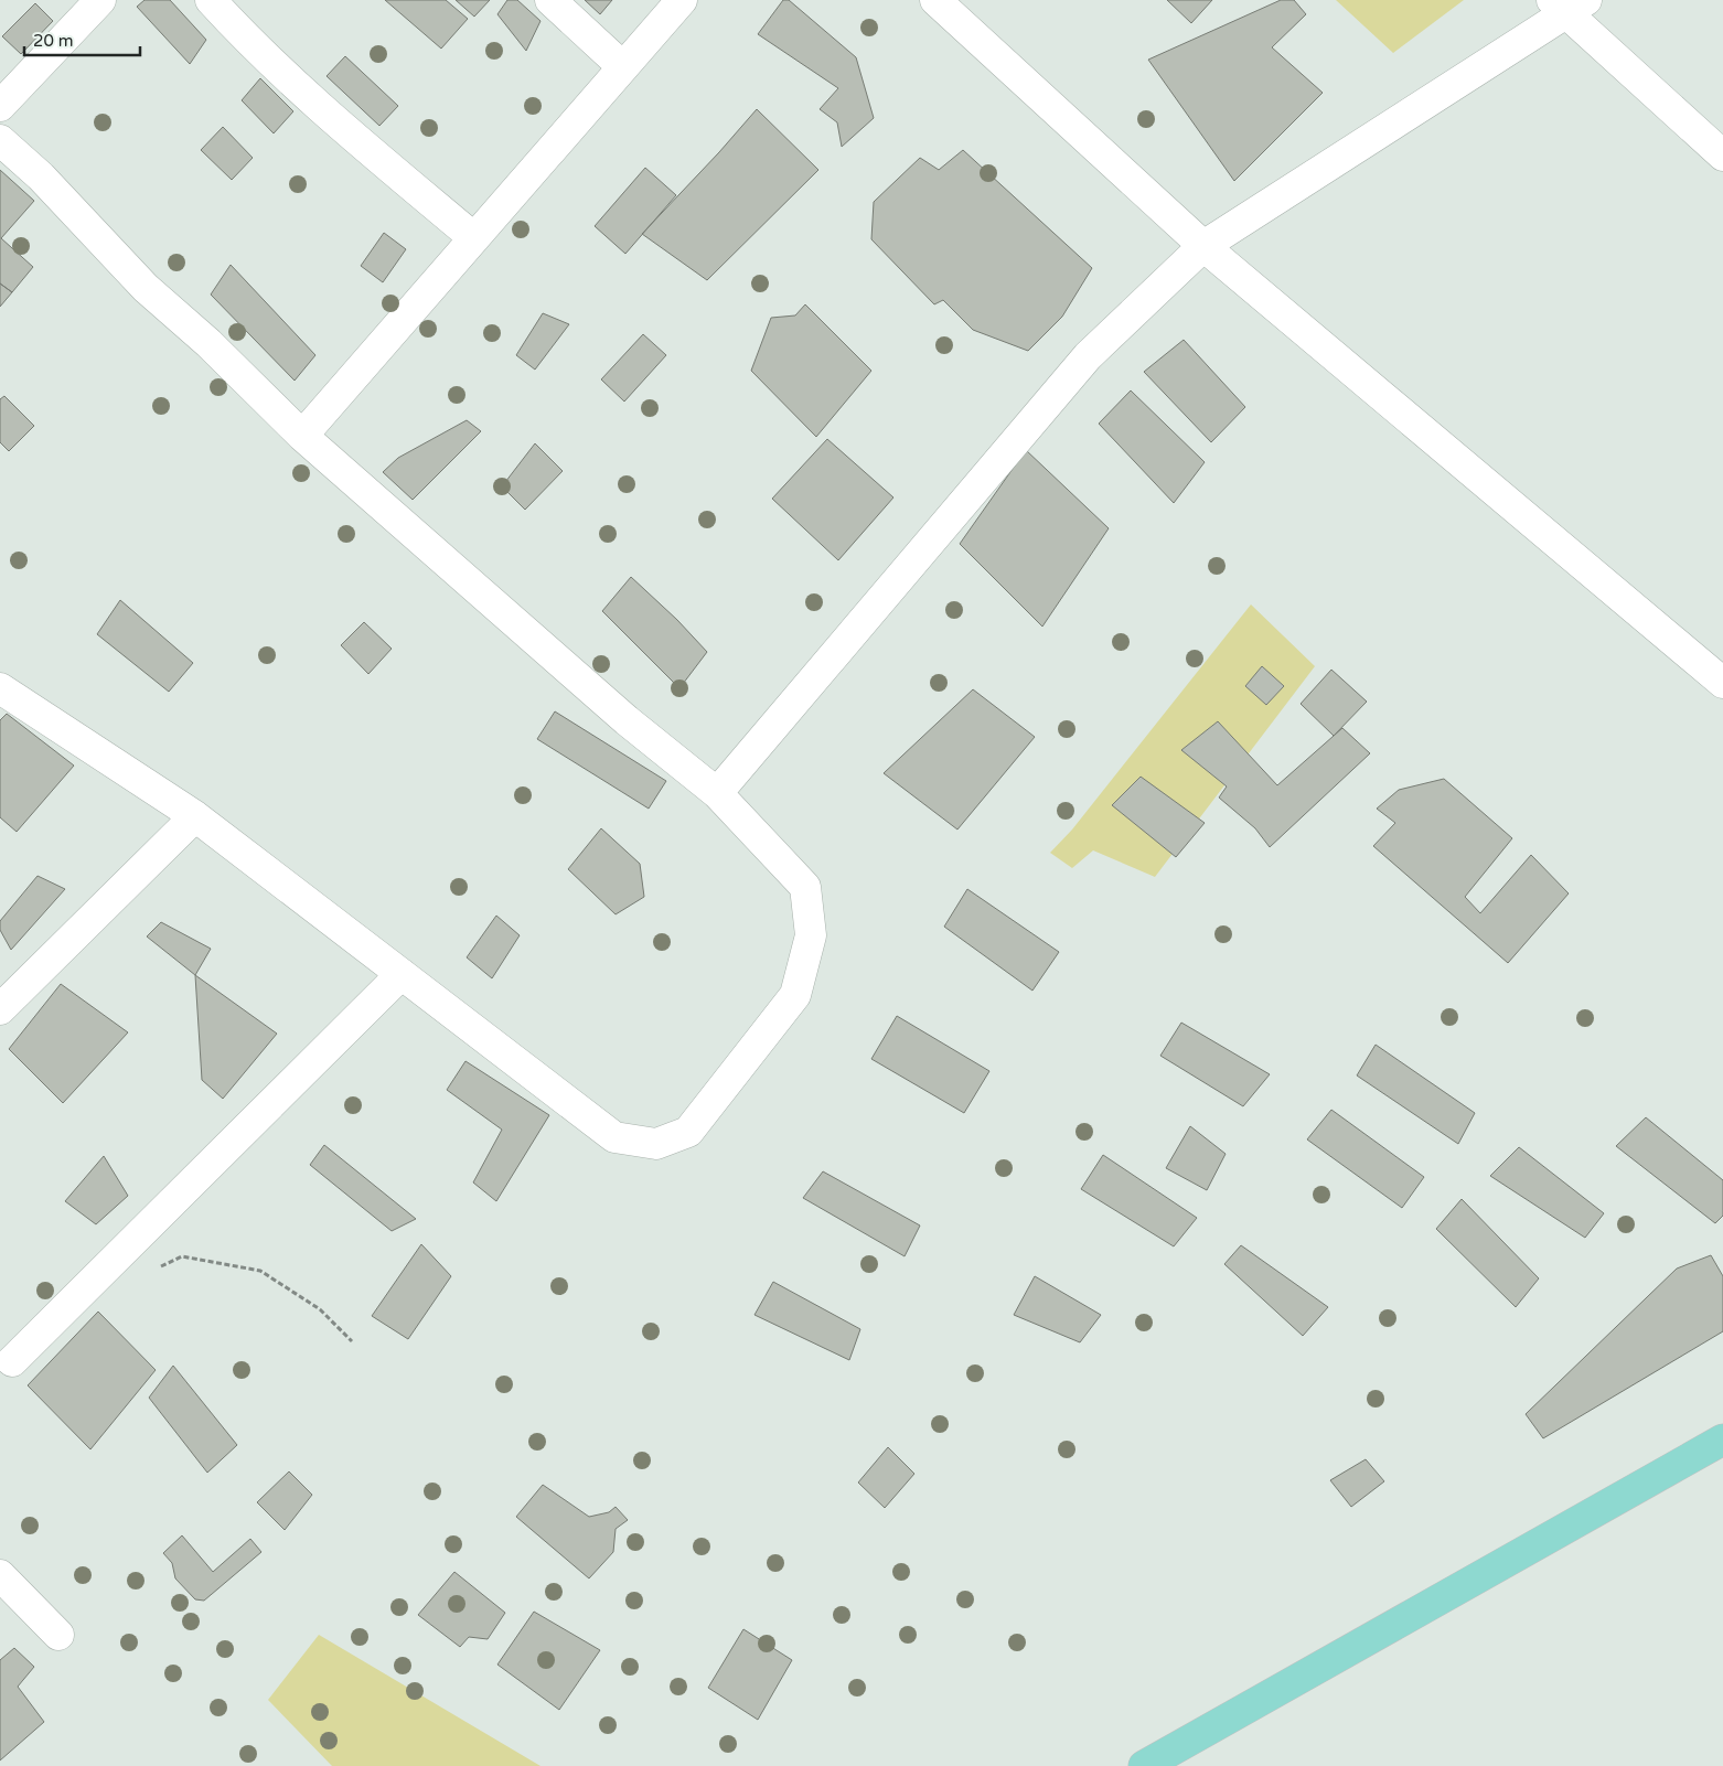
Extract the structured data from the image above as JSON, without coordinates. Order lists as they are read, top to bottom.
{
  "scale_bar": "20 m"
}
